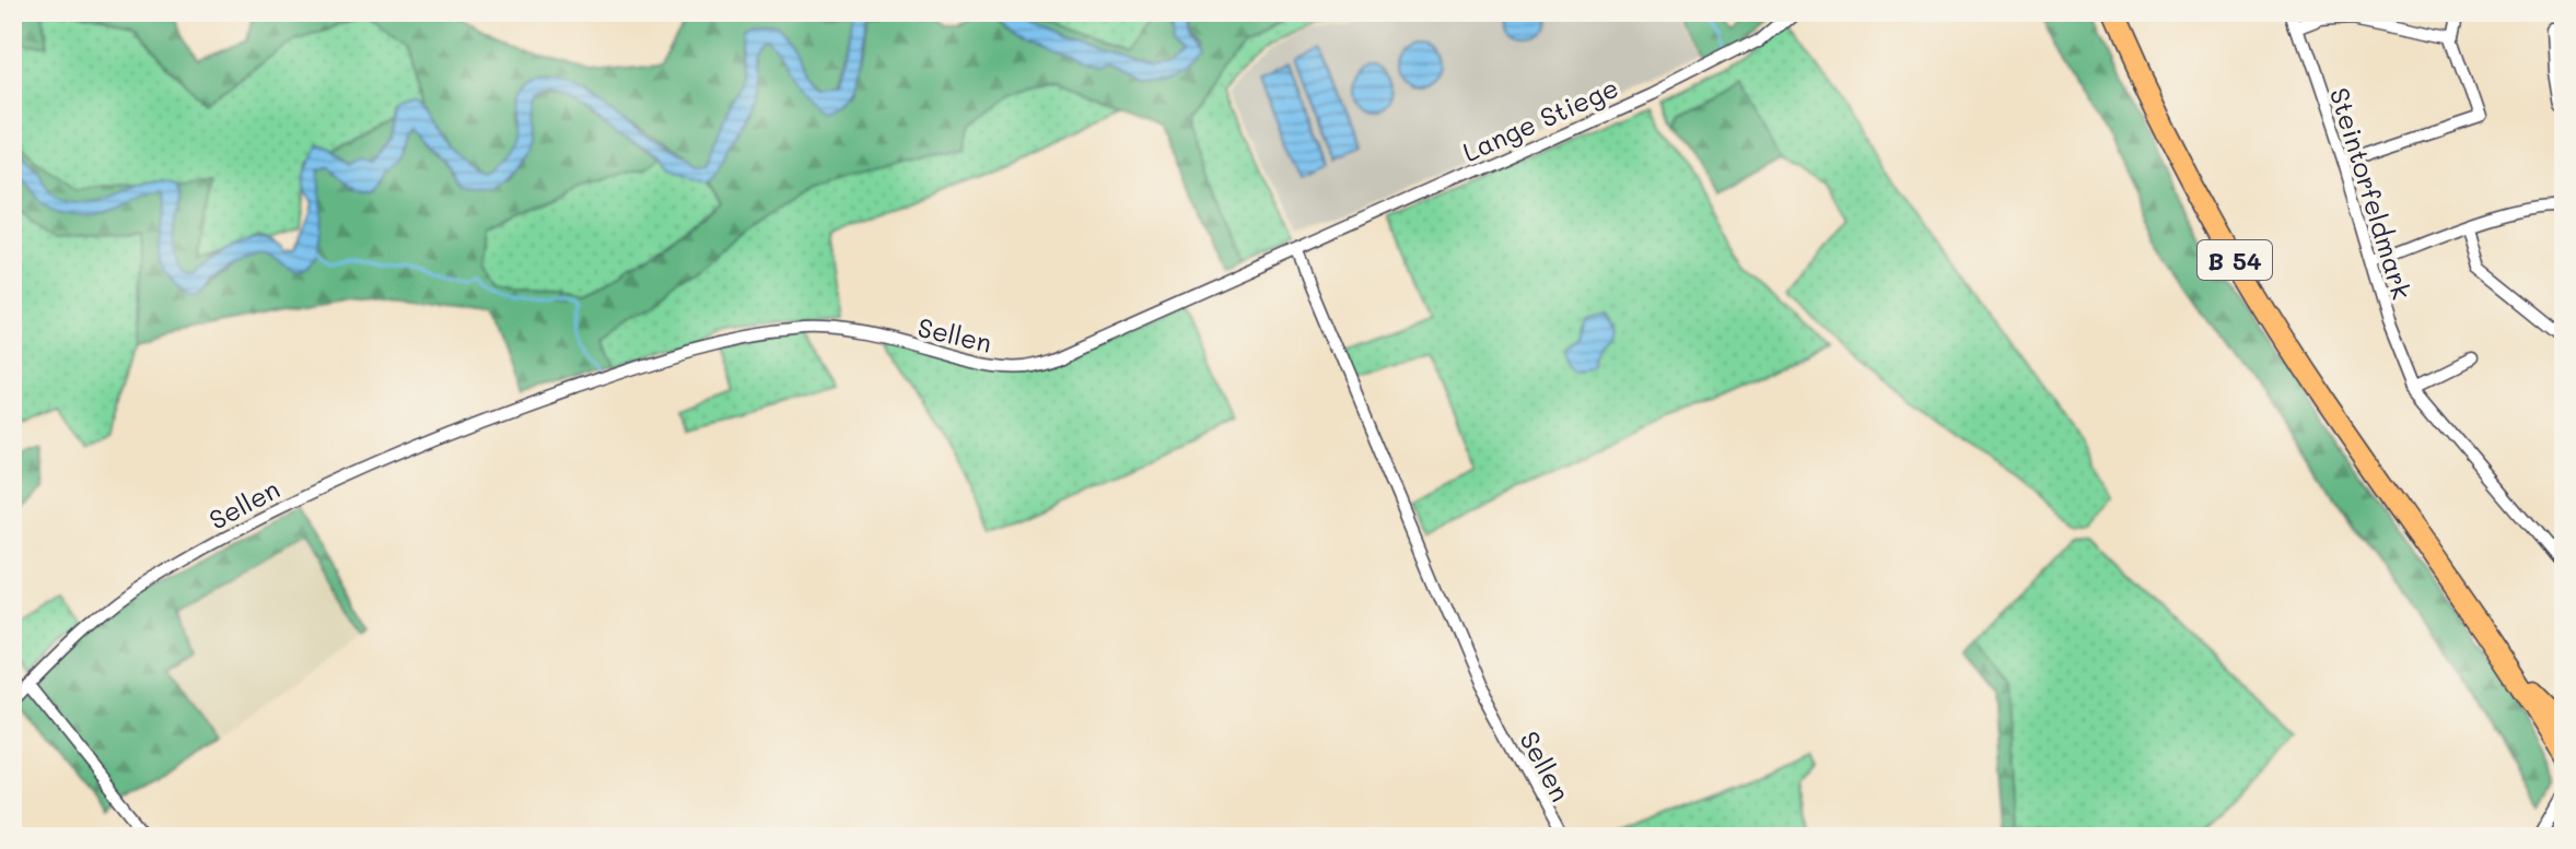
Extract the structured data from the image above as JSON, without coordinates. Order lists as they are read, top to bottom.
{
  "streets": {
    "highway": ["B 54"],
    "street": ["Lange Stiege", "Steintorfeldmark", "Sellen"]
  },
  "crossings": [
    ["Lange Stiege", "Sellen"]
  ]
}
